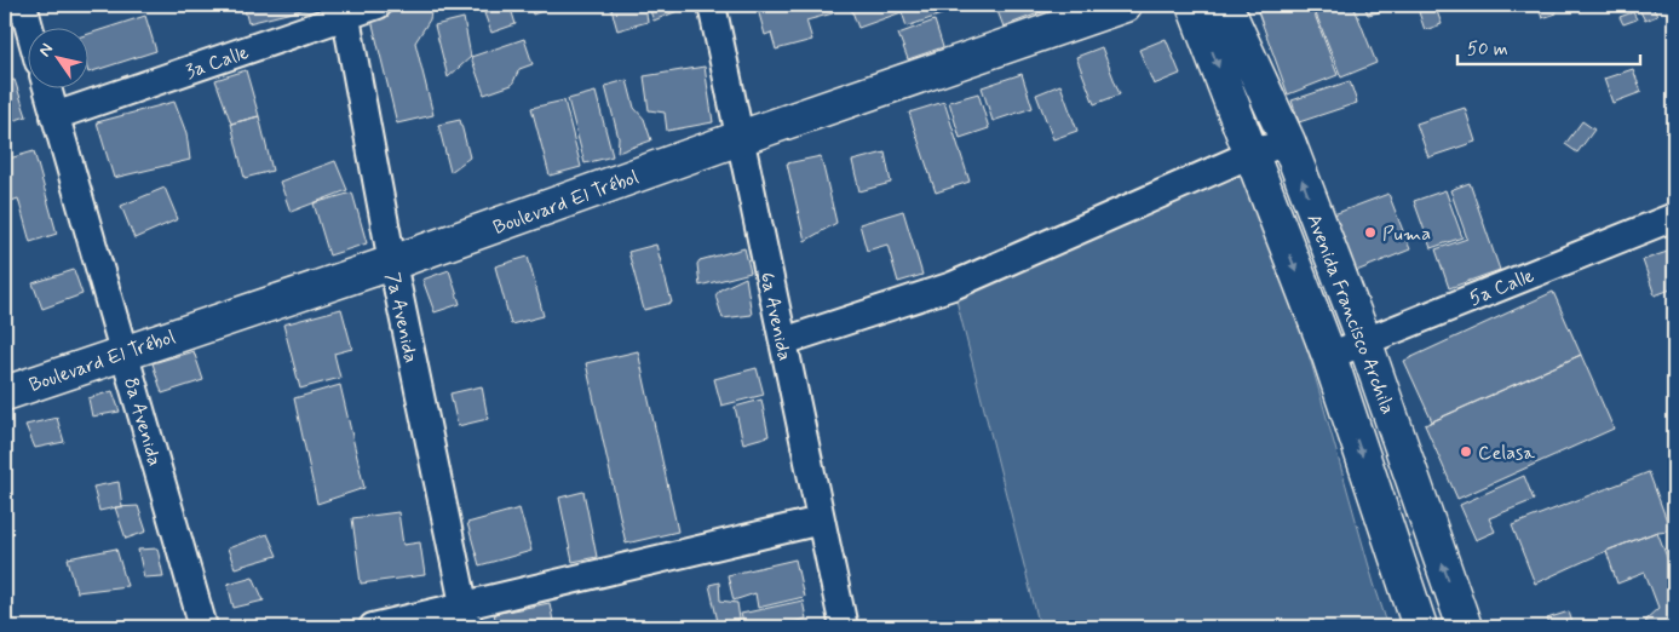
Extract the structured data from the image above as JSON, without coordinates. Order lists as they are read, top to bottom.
{
  "streets": {
    "main road": ["Boulevard El Trébol", "Avenida Francisco Archila"],
    "street": [
      "3a Calle",
      "5a Calle",
      "6a Avenida",
      "7a Avenida",
      "8a Avenida"
    ]
  },
  "crossings": [
    ["3a Calle", "7a Avenida"],
    ["3a Calle", "8a Avenida"],
    ["Boulevard El Trébol", "6a Avenida"],
    ["Boulevard El Trébol", "7a Avenida"],
    ["Boulevard El Trébol", "8a Avenida"],
    ["5a Calle", "Avenida Francisco Archila"]
  ],
  "places": ["Puma", "Celasa"],
  "scale_bar": "50 m",
  "north": "top left"
}
